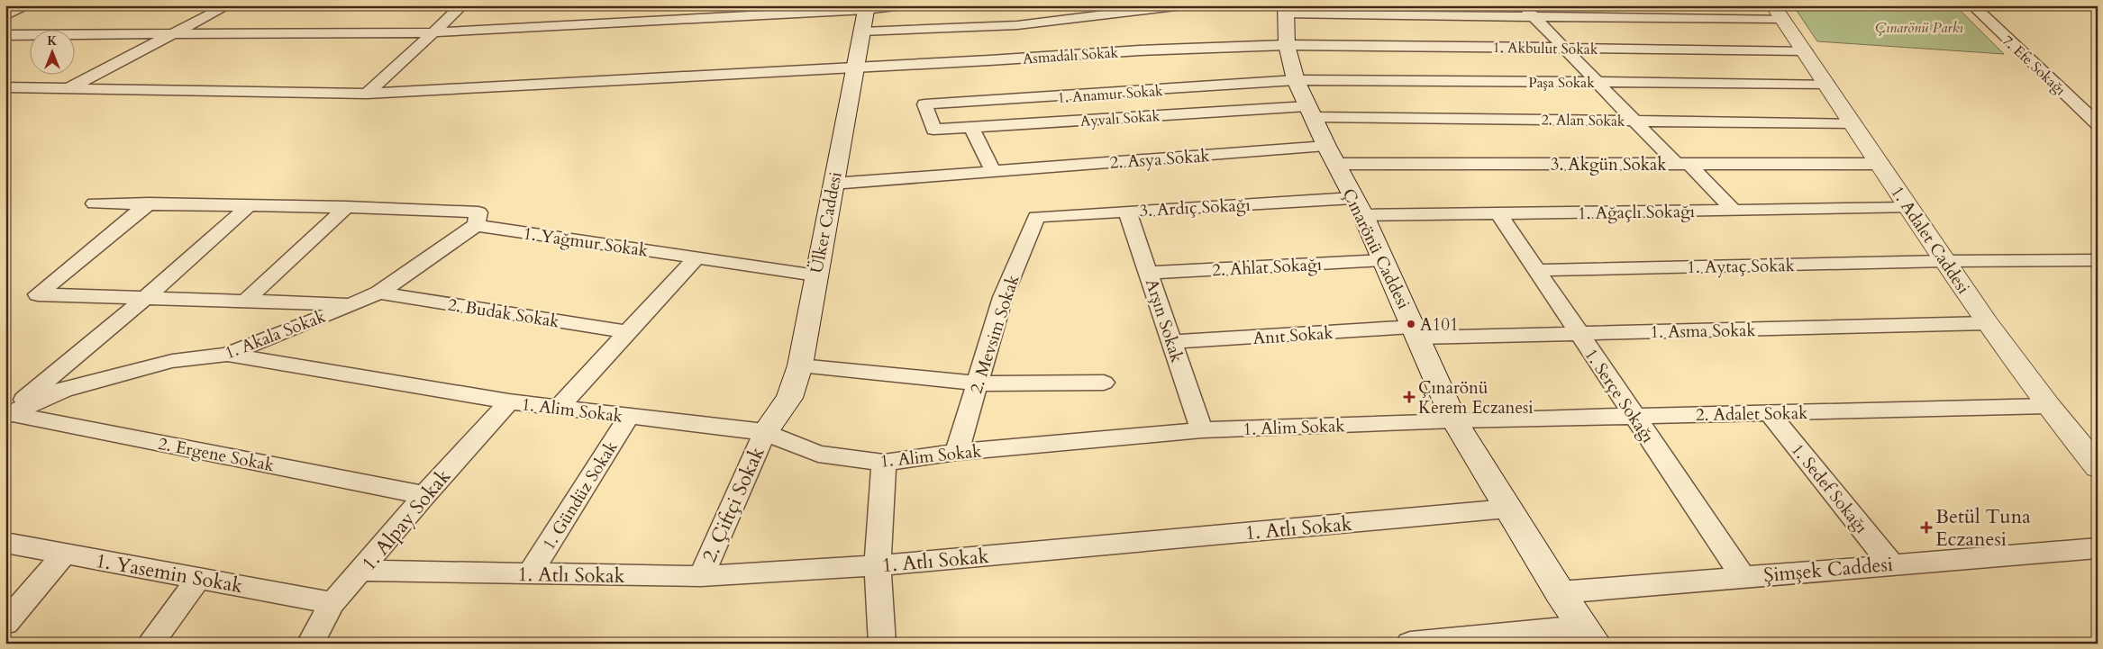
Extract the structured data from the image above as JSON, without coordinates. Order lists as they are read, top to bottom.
{
  "streets": {
    "main road": ["Ülker Caddesi", "1. Adalet Caddesi", "Çınarönü Caddesi"],
    "street": [
      "1. Akbulut Sokak",
      "Asmadalı Sokak",
      "7. Efe Sokağı",
      "Paşa Sokak",
      "1. Anamur Sokak",
      "Ayvalı Sokak",
      "2. Alan Sokak",
      "2. Asya Sokak",
      "3. Akgün Sokak",
      "3. Ardıç Sokağı",
      "1. Ağaçlı Sokağı",
      "1. Yağmur Sokak",
      "1. Aytaç Sokak",
      "2. Ahlat Sokağı",
      "2. Budak Sokak",
      "Arşın Sokak",
      "1. Asma Sokak",
      "1. Akala Sokak",
      "2. Mevsim Sokak",
      "Anıt Sokak",
      "1. Serçe Sokağı",
      "1. Alim Sokak",
      "2. Adalet Sokak",
      "2. Ergene Sokak",
      "1. Sedef Sokağı",
      "1. Gündüz Sokak",
      "2. Çiftçi Sokak",
      "1. Alpay Sokak",
      "1. Atlı Sokak",
      "Şimşek Caddesi",
      "1. Yasemin Sokak"
    ]
  },
  "crossings": [
    ["1. Akbulut Sokak", "Asmadalı Sokak"],
    ["1. Akbulut Sokak", "1. Adalet Caddesi"],
    ["1. Akbulut Sokak", "Çınarönü Caddesi"],
    ["Asmadalı Sokak", "Ülker Caddesi"],
    ["Asmadalı Sokak", "Çınarönü Caddesi"],
    ["Paşa Sokak", "1. Anamur Sokak"],
    ["Paşa Sokak", "1. Adalet Caddesi"],
    ["Paşa Sokak", "Çınarönü Caddesi"],
    ["1. Anamur Sokak", "Ayvalı Sokak"],
    ["1. Anamur Sokak", "Çınarönü Caddesi"],
    ["Ayvalı Sokak", "2. Alan Sokak"],
    ["Ayvalı Sokak", "Çınarönü Caddesi"],
    ["2. Alan Sokak", "1. Adalet Caddesi"],
    ["2. Alan Sokak", "Çınarönü Caddesi"],
    ["2. Asya Sokak", "3. Akgün Sokak"],
    ["2. Asya Sokak", "Ülker Caddesi"],
    ["2. Asya Sokak", "Çınarönü Caddesi"],
    ["3. Akgün Sokak", "1. Adalet Caddesi"],
    ["3. Akgün Sokak", "Çınarönü Caddesi"],
    ["3. Ardıç Sokağı", "1. Ağaçlı Sokağı"],
    ["3. Ardıç Sokağı", "Çınarönü Caddesi"],
    ["3. Ardıç Sokağı", "Arşın Sokak"],
    ["3. Ardıç Sokağı", "2. Mevsim Sokak"],
    ["1. Ağaçlı Sokağı", "1. Adalet Caddesi"],
    ["1. Ağaçlı Sokağı", "Çınarönü Caddesi"],
    ["1. Ağaçlı Sokağı", "1. Serçe Sokağı"],
    ["Ülker Caddesi", "1. Yağmur Sokak"],
    ["Ülker Caddesi", "1. Alim Sokak"],
    ["Ülker Caddesi", "2. Çiftçi Sokak"],
    ["1. Adalet Caddesi", "1. Aytaç Sokak"],
    ["1. Adalet Caddesi", "1. Asma Sokak"],
    ["1. Adalet Caddesi", "2. Adalet Sokak"],
    ["1. Yağmur Sokak", "1. Akala Sokak"],
    ["Çınarönü Caddesi", "2. Ahlat Sokağı"],
    ["Çınarönü Caddesi", "1. Asma Sokak"],
    ["Çınarönü Caddesi", "Anıt Sokak"],
    ["Çınarönü Caddesi", "1. Alim Sokak"],
    ["Çınarönü Caddesi", "2. Adalet Sokak"],
    ["Çınarönü Caddesi", "1. Atlı Sokak"],
    ["Çınarönü Caddesi", "Şimşek Caddesi"],
    ["1. Aytaç Sokak", "1. Serçe Sokağı"],
    ["2. Ahlat Sokağı", "Arşın Sokak"],
    ["2. Budak Sokak", "1. Akala Sokak"],
    ["Arşın Sokak", "Anıt Sokak"],
    ["Arşın Sokak", "1. Alim Sokak"],
    ["1. Asma Sokak", "Anıt Sokak"],
    ["1. Asma Sokak", "1. Serçe Sokağı"],
    ["1. Akala Sokak", "1. Alim Sokak"],
    ["1. Akala Sokak", "2. Ergene Sokak"],
    ["2. Mevsim Sokak", "1. Alim Sokak"],
    ["1. Serçe Sokağı", "2. Adalet Sokak"],
    ["1. Serçe Sokağı", "Şimşek Caddesi"],
    ["1. Alim Sokak", "2. Adalet Sokak"],
    ["1. Alim Sokak", "1. Gündüz Sokak"],
    ["1. Alim Sokak", "2. Çiftçi Sokak"],
    ["1. Alim Sokak", "1. Alpay Sokak"],
    ["2. Adalet Sokak", "1. Sedef Sokağı"],
    ["2. Ergene Sokak", "1. Alpay Sokak"],
    ["1. Sedef Sokağı", "Şimşek Caddesi"],
    ["1. Gündüz Sokak", "1. Atlı Sokak"],
    ["2. Çiftçi Sokak", "1. Atlı Sokak"],
    ["1. Alpay Sokak", "1. Atlı Sokak"],
    ["1. Alpay Sokak", "1. Yasemin Sokak"]
  ],
  "parks": ["Çınarönü Parkı"],
  "places": {
    "other": ["A101"],
    "health": ["Çınarönü Kerem Eczanesi", "Betül Tuna Eczanesi"]
  },
  "north": "top"
}
